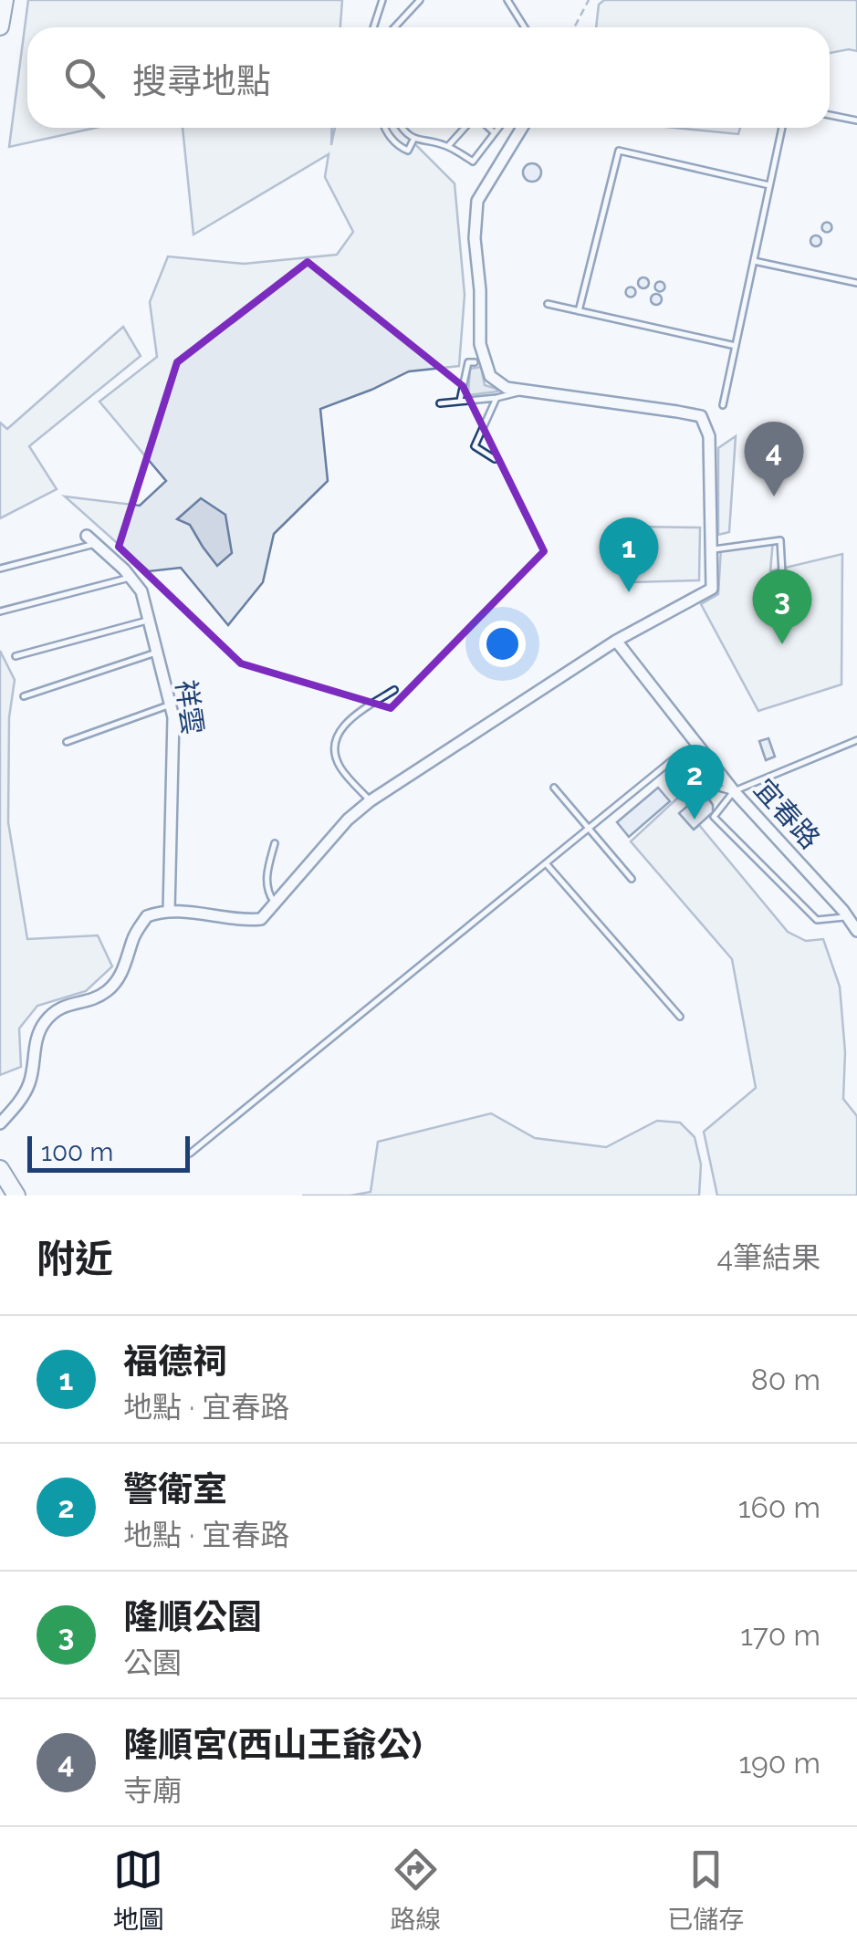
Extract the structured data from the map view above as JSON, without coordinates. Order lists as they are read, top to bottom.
{
  "streets": {
    "street": ["祥雲", "宜春路"]
  },
  "scale_bar": "100 m",
  "page": {
    "search": "搜尋地點",
    "pins": [
      "4",
      "1",
      "3",
      "2"
    ],
    "scale": "100 m",
    "heading": ["附近", "4筆結果"],
    "list": [
      {
        "mark": "1",
        "name": "福德祠",
        "note": "地點 · 宜春路",
        "value": "80 m"
      },
      {
        "mark": "2",
        "name": "警衛室",
        "note": "地點 · 宜春路",
        "value": "160 m"
      },
      {
        "mark": "3",
        "name": "隆順公園",
        "note": "公園",
        "value": "170 m"
      },
      {
        "mark": "4",
        "name": "隆順宮(西山王爺公)",
        "note": "寺廟",
        "value": "190 m"
      }
    ],
    "nav": ["地圖", "路線", "已儲存"]
  }
}
